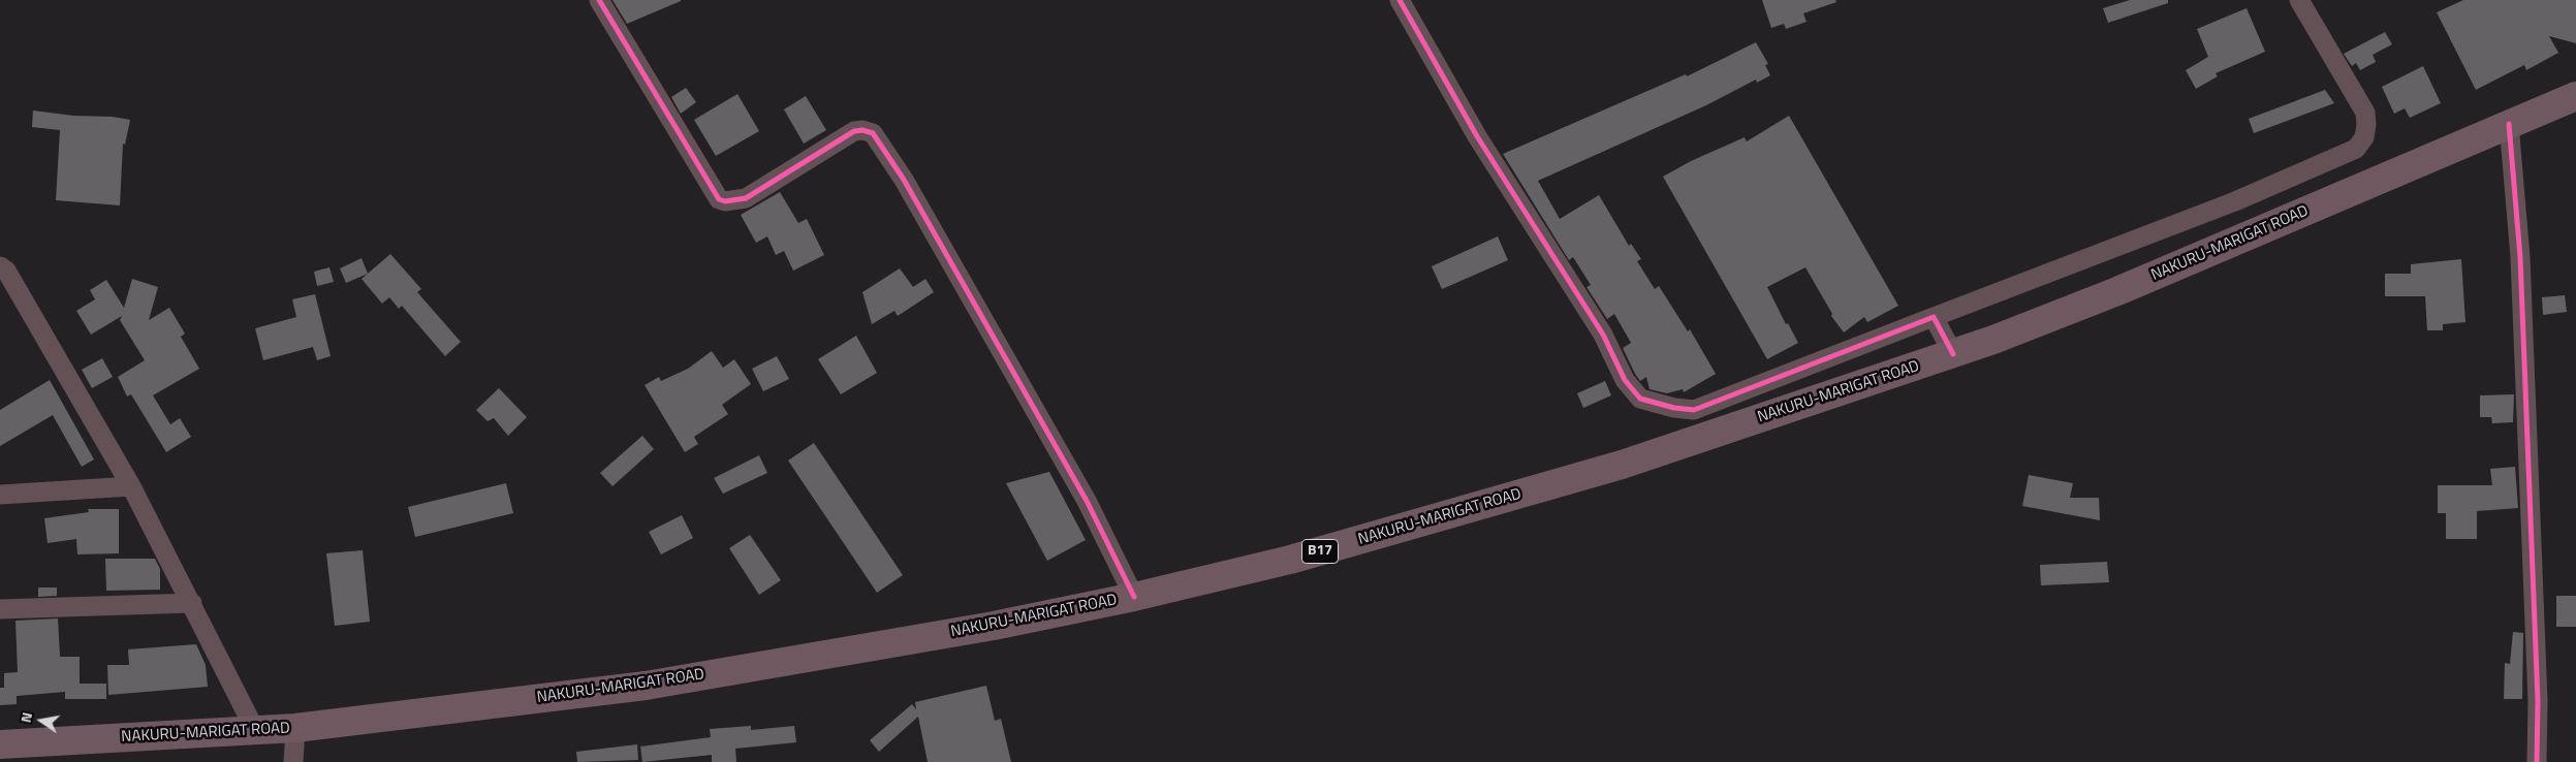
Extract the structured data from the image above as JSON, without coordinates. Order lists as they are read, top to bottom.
{
  "streets": {
    "main road": ["NAKURU-MARIGAT ROAD", "B17"]
  },
  "north": "left"
}
